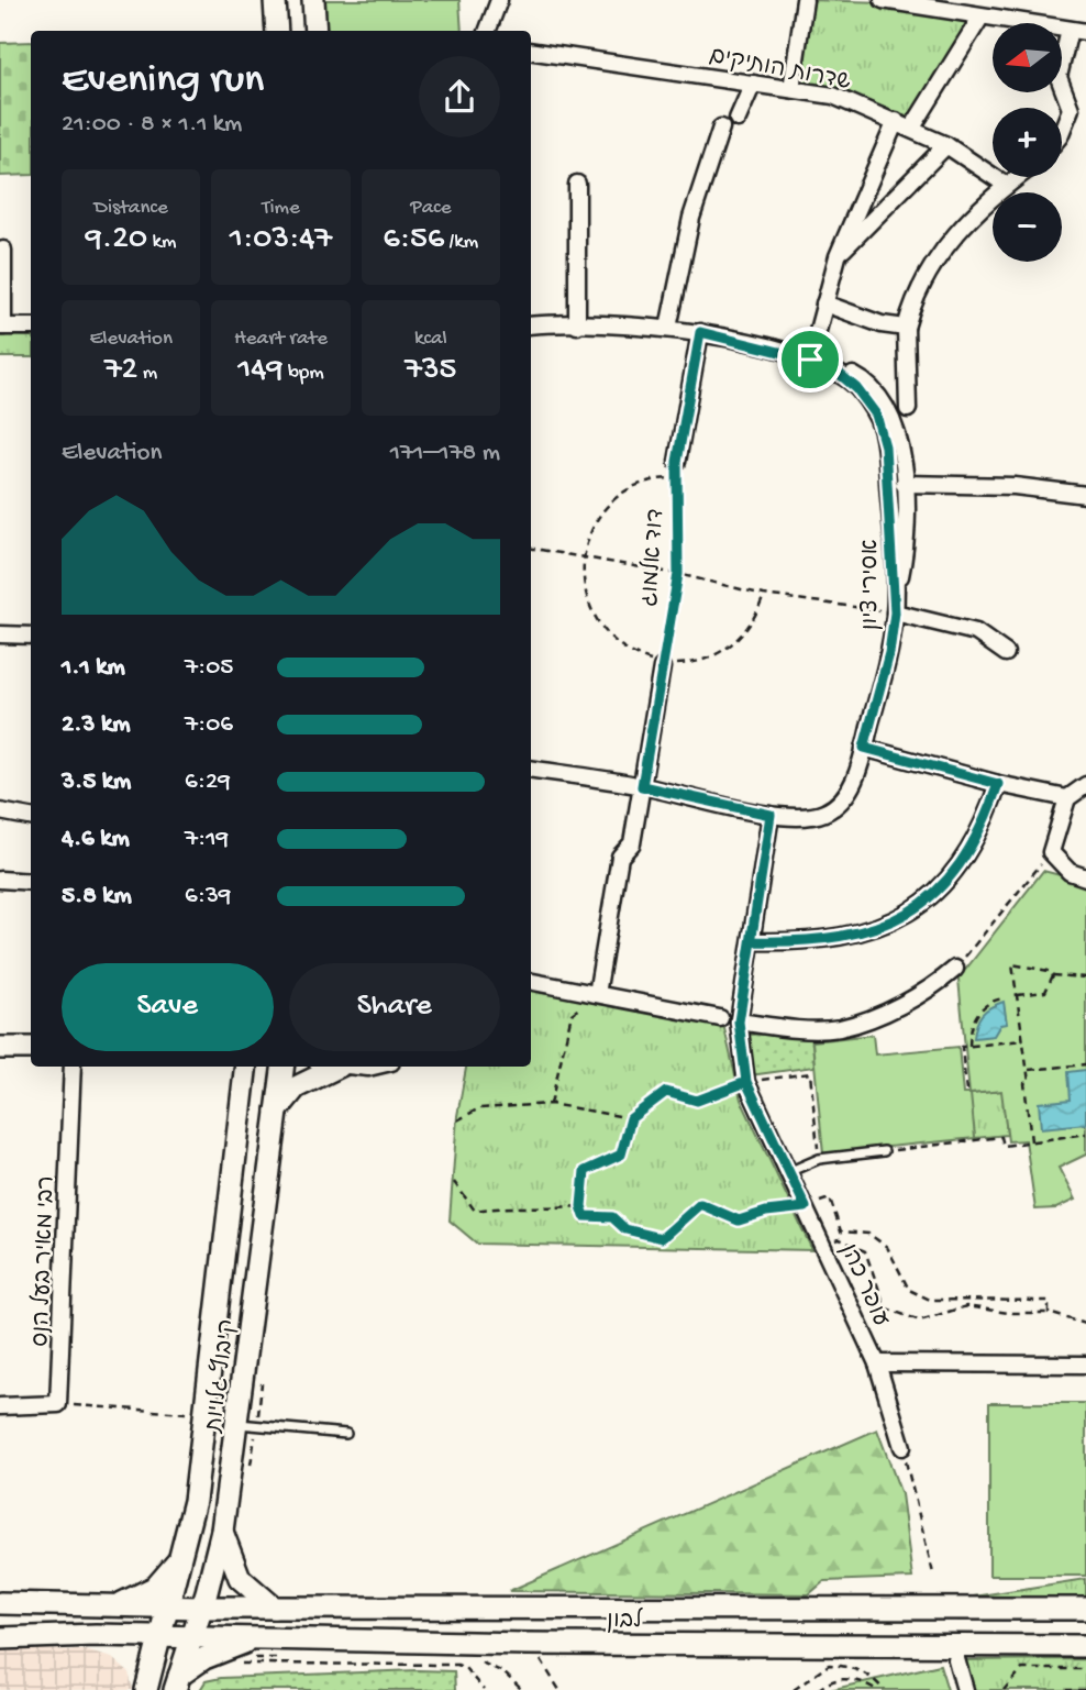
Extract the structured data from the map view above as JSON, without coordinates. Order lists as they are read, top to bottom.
{
  "streets": {
    "main road": ["קיבוץ גלויות", "לבון"],
    "street": [
      "שדרות הותיקים",
      "אסירי ציון",
      "רבי מאיר בעל הנס",
      "עופר כהן"
    ],
    "path": ["דוד אלמוג"]
  },
  "crossings": [
    ["אסירי ציון", "עופר כהן"],
    ["קיבוץ גלויות", "לבון"]
  ],
  "north": "left",
  "page": {
    "map_buttons": ["+", "−"],
    "heading": ["Evening run", "21:00 · 8 × 1.1 km"],
    "stats": [
      ["Distance", "9.20 km"],
      ["Time", "1:03:47"],
      ["Pace", "6:56 /km"],
      ["Elevation", "72 m"],
      ["Heart rate", "149 bpm"],
      ["kcal", "735"]
    ],
    "chart": ["Elevation", "171–178 m"],
    "list": [
      {
        "name": "1.1 km",
        "note": "7:05"
      },
      {
        "name": "2.3 km",
        "note": "7:06"
      },
      {
        "name": "3.5 km",
        "note": "6:29"
      },
      {
        "name": "4.6 km",
        "note": "7:19"
      },
      {
        "name": "5.8 km",
        "note": "6:39"
      }
    ],
    "buttons": ["Save", "Share"]
  }
}
